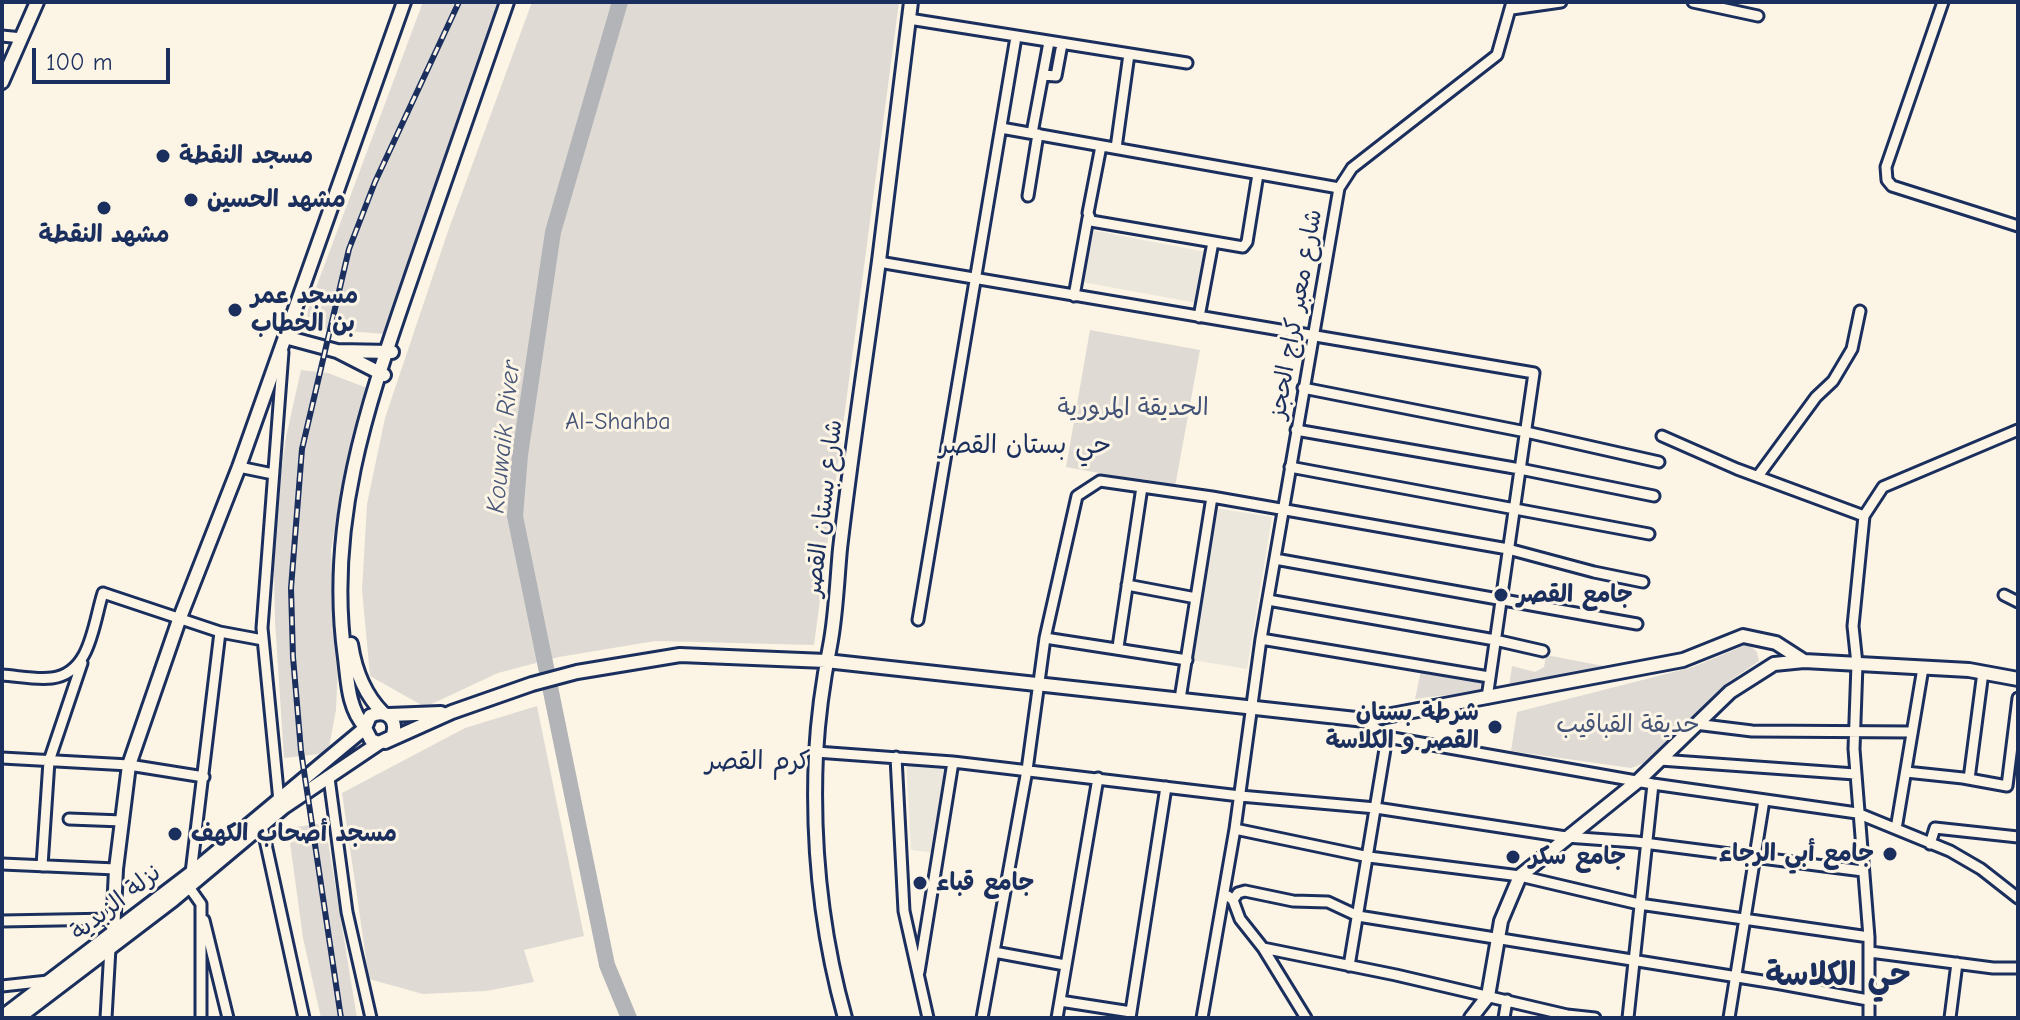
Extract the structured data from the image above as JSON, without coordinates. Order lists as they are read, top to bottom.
{
  "streets": {
    "main road": ["شارع بستان القصر", "نزلة الزبدية"],
    "street": ["شارع معبر كراج الحجز"]
  },
  "districts": ["حي بستان القصر", "كرم القصر", "حي الكلاسة"],
  "water": ["Kouwaik River"],
  "parks": ["الحديقة المرورية", "Al-Shahba", "حديقة القباقيب"],
  "places": [
    "مسجد النقطة",
    "مشهد الحسين",
    "مشهد النقطة",
    "مسجد عمر بن الخطاب",
    "جامع القصر",
    "شرطة بستان القصر و الكلاسة",
    "مسجد أصحاب الكهف",
    "جامع أبي الرجاء",
    "جامع سكر",
    "جامع قباء"
  ],
  "scale_bar": "100 m"
}
